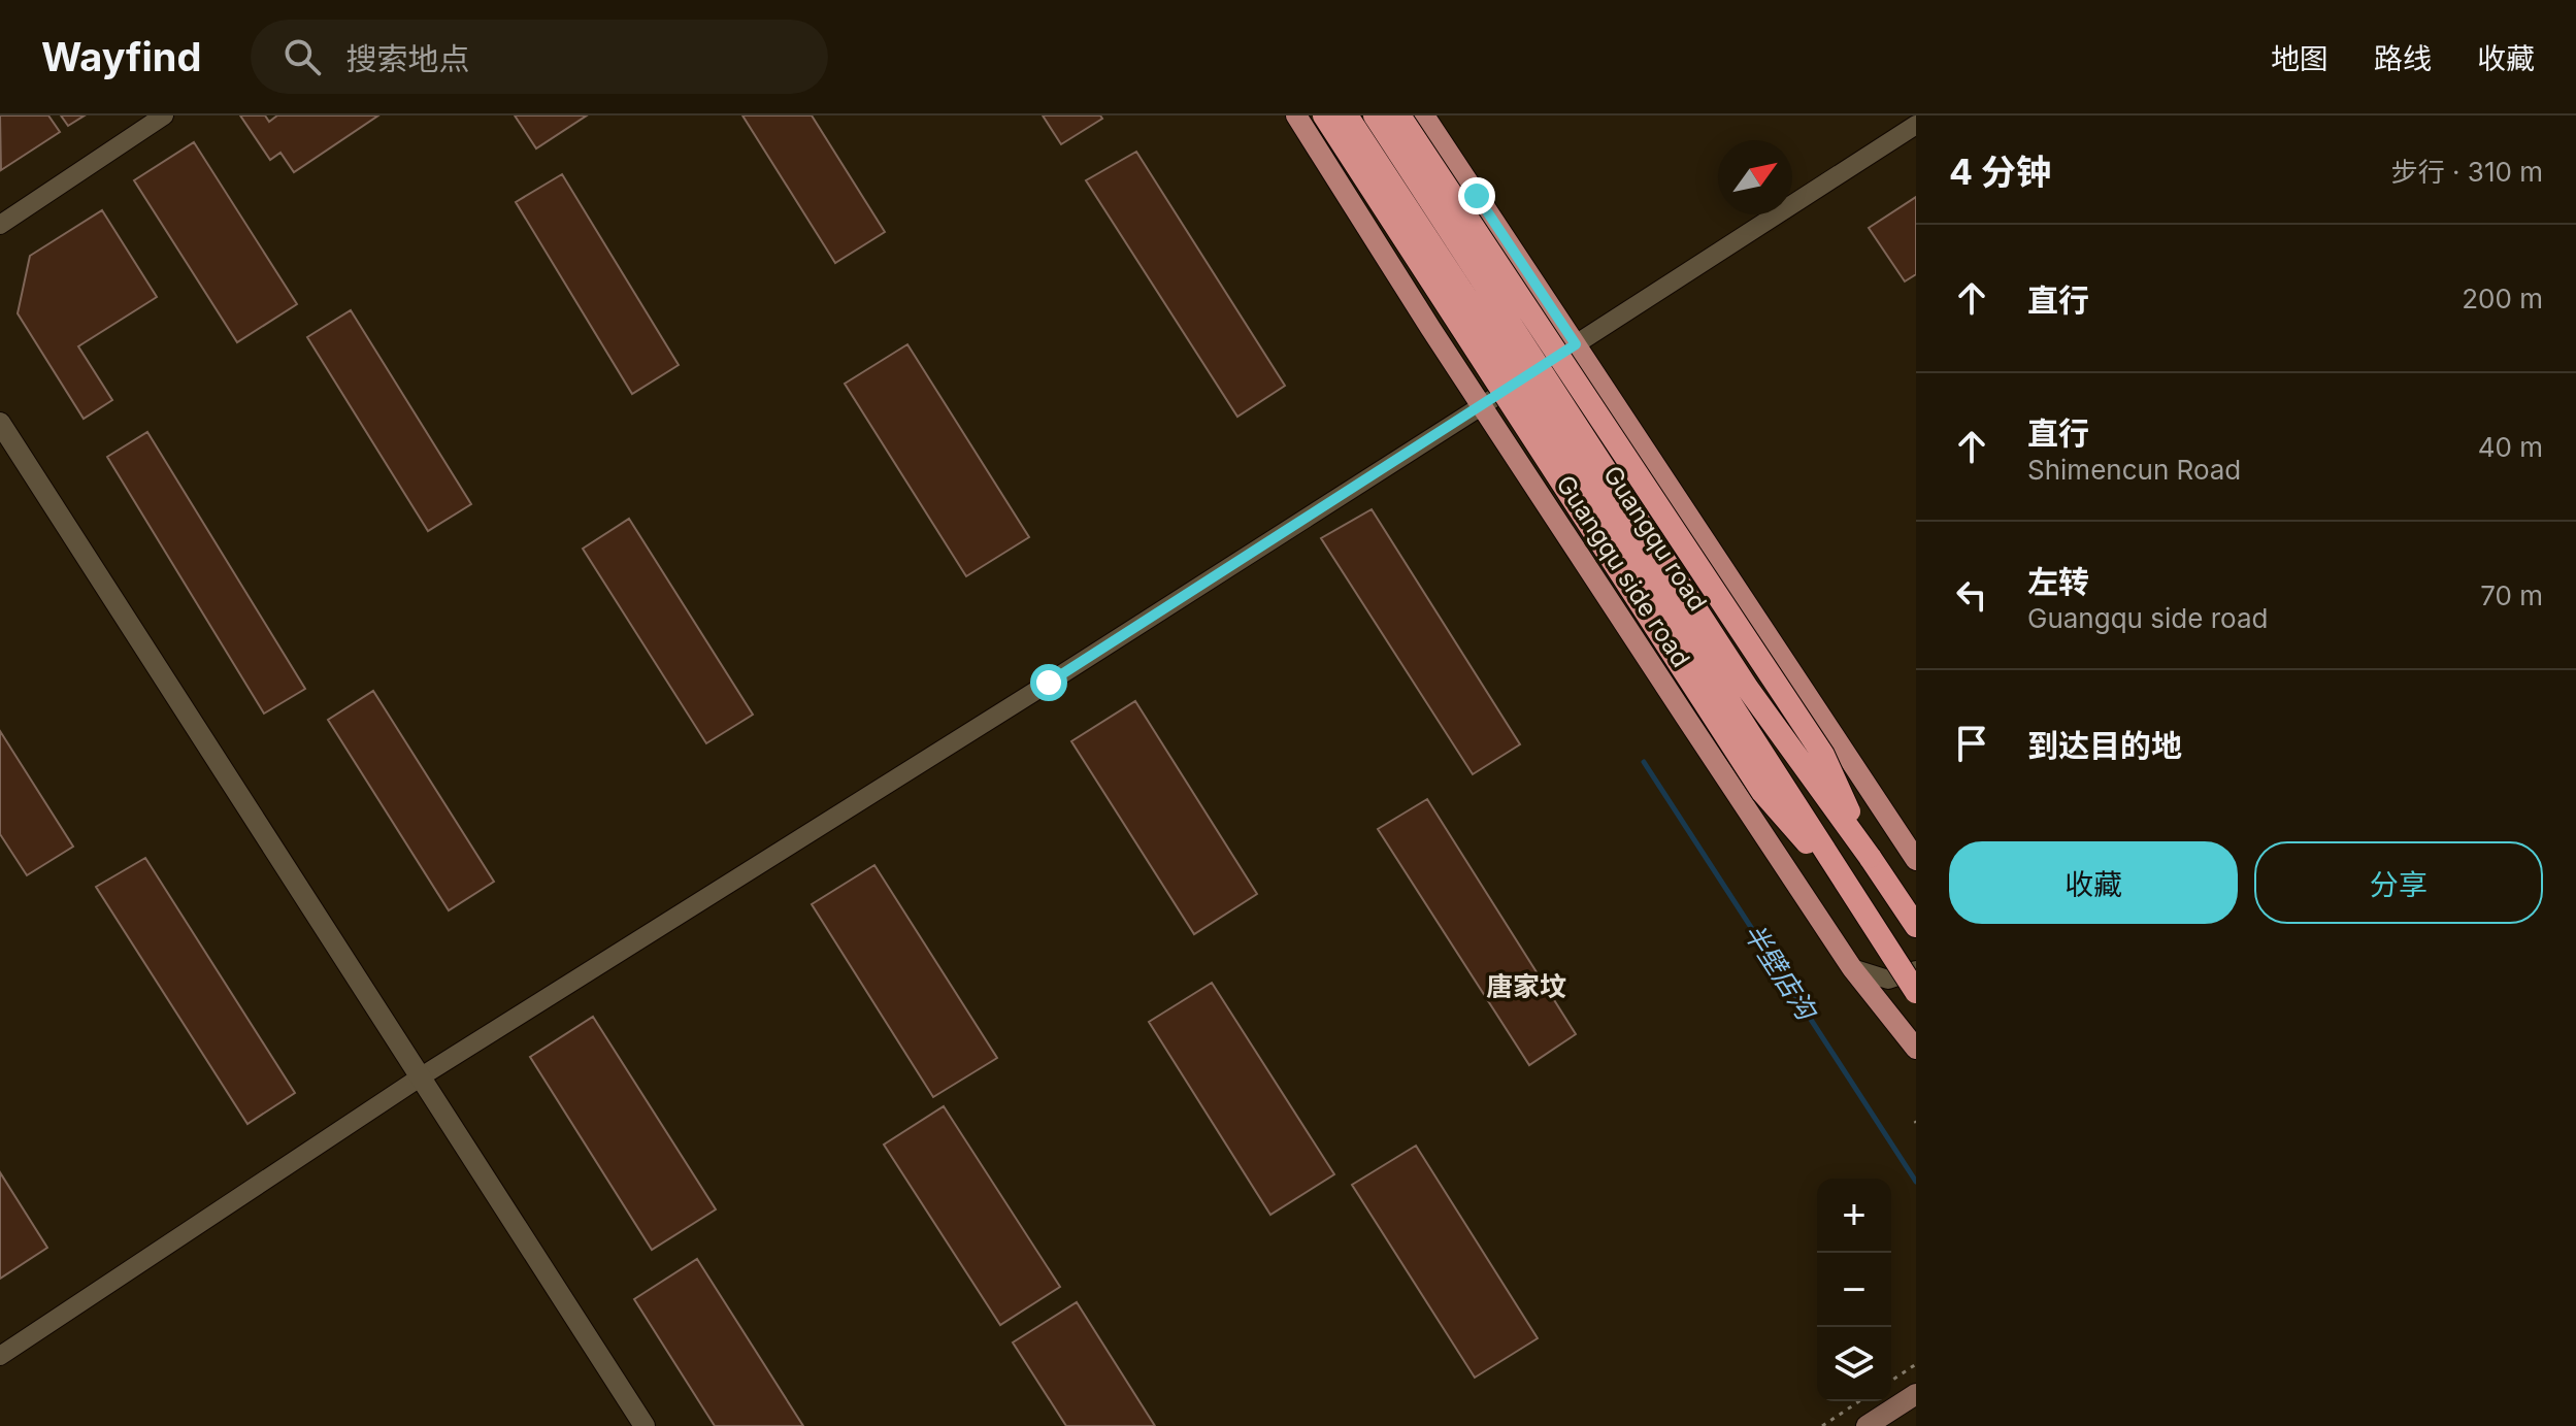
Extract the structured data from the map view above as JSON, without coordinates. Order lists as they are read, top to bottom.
{
  "streets": {
    "highway": ["Guangqu road"],
    "main road": ["Guangqu side road"]
  },
  "districts": ["唐家坟"],
  "water": ["半壁店沟"],
  "north": "top right",
  "page": {
    "header": "Wayfind",
    "search": "搜索地点",
    "nav": ["地图", "路线", "收藏"],
    "heading": ["4 分钟", "步行 · 310 m"],
    "list": [
      ["直行", "200 m"],
      ["直行", "Shimencun Road", "40 m"],
      ["左转", "Guangqu side road", "70 m"],
      "到达目的地"
    ],
    "buttons": ["收藏", "分享"],
    "map_buttons": ["+", "−"]
  }
}
